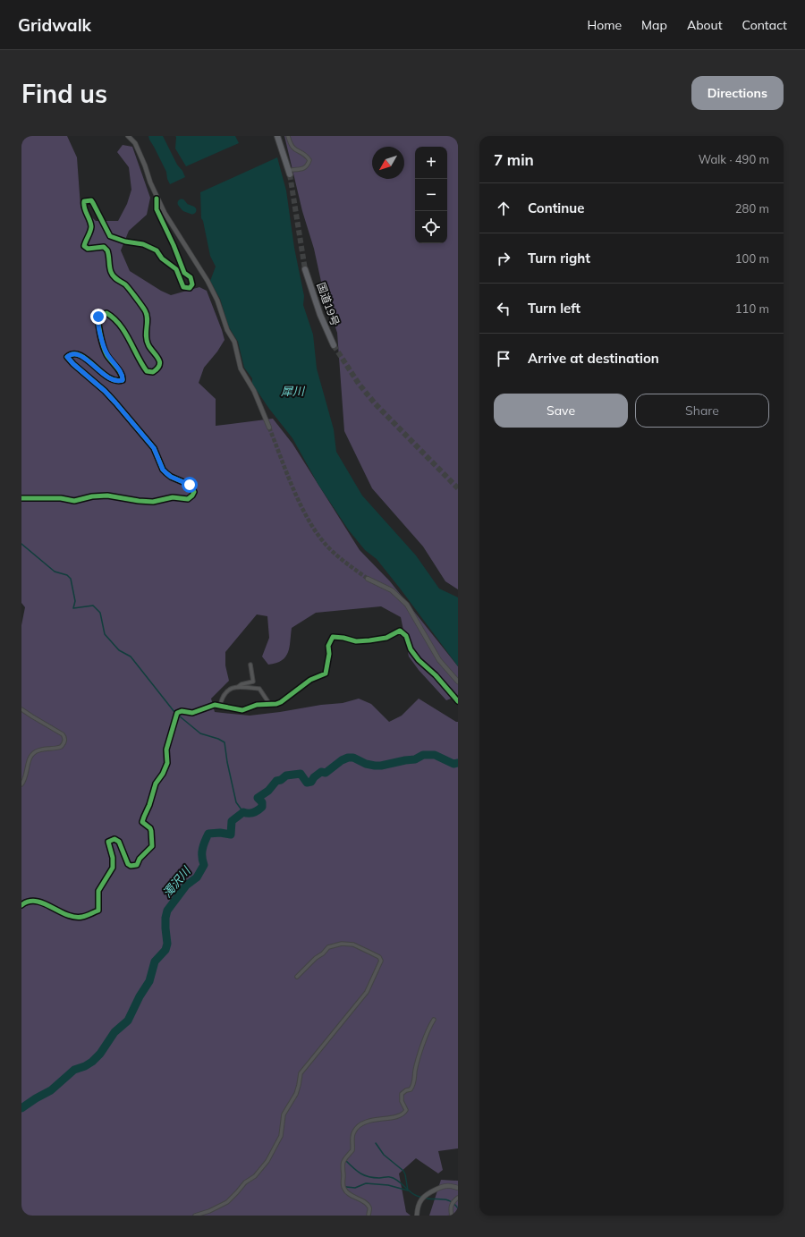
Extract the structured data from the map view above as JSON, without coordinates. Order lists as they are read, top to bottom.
{
  "streets": {
    "highway": ["国道19号"]
  },
  "water": ["犀川", "濁沢川"],
  "north": "bottom left",
  "page": {
    "header": "Gridwalk",
    "nav": [
      "Home",
      "Map",
      "About",
      "Contact"
    ],
    "buttons": [
      "Directions",
      ["Save", "Share"]
    ],
    "title": "Find us",
    "heading": ["7 min", "Walk · 490 m"],
    "map_buttons": ["+", "−"],
    "list": [
      ["Continue", "280 m"],
      ["Turn right", "100 m"],
      ["Turn left", "110 m"],
      "Arrive at destination"
    ]
  }
}
